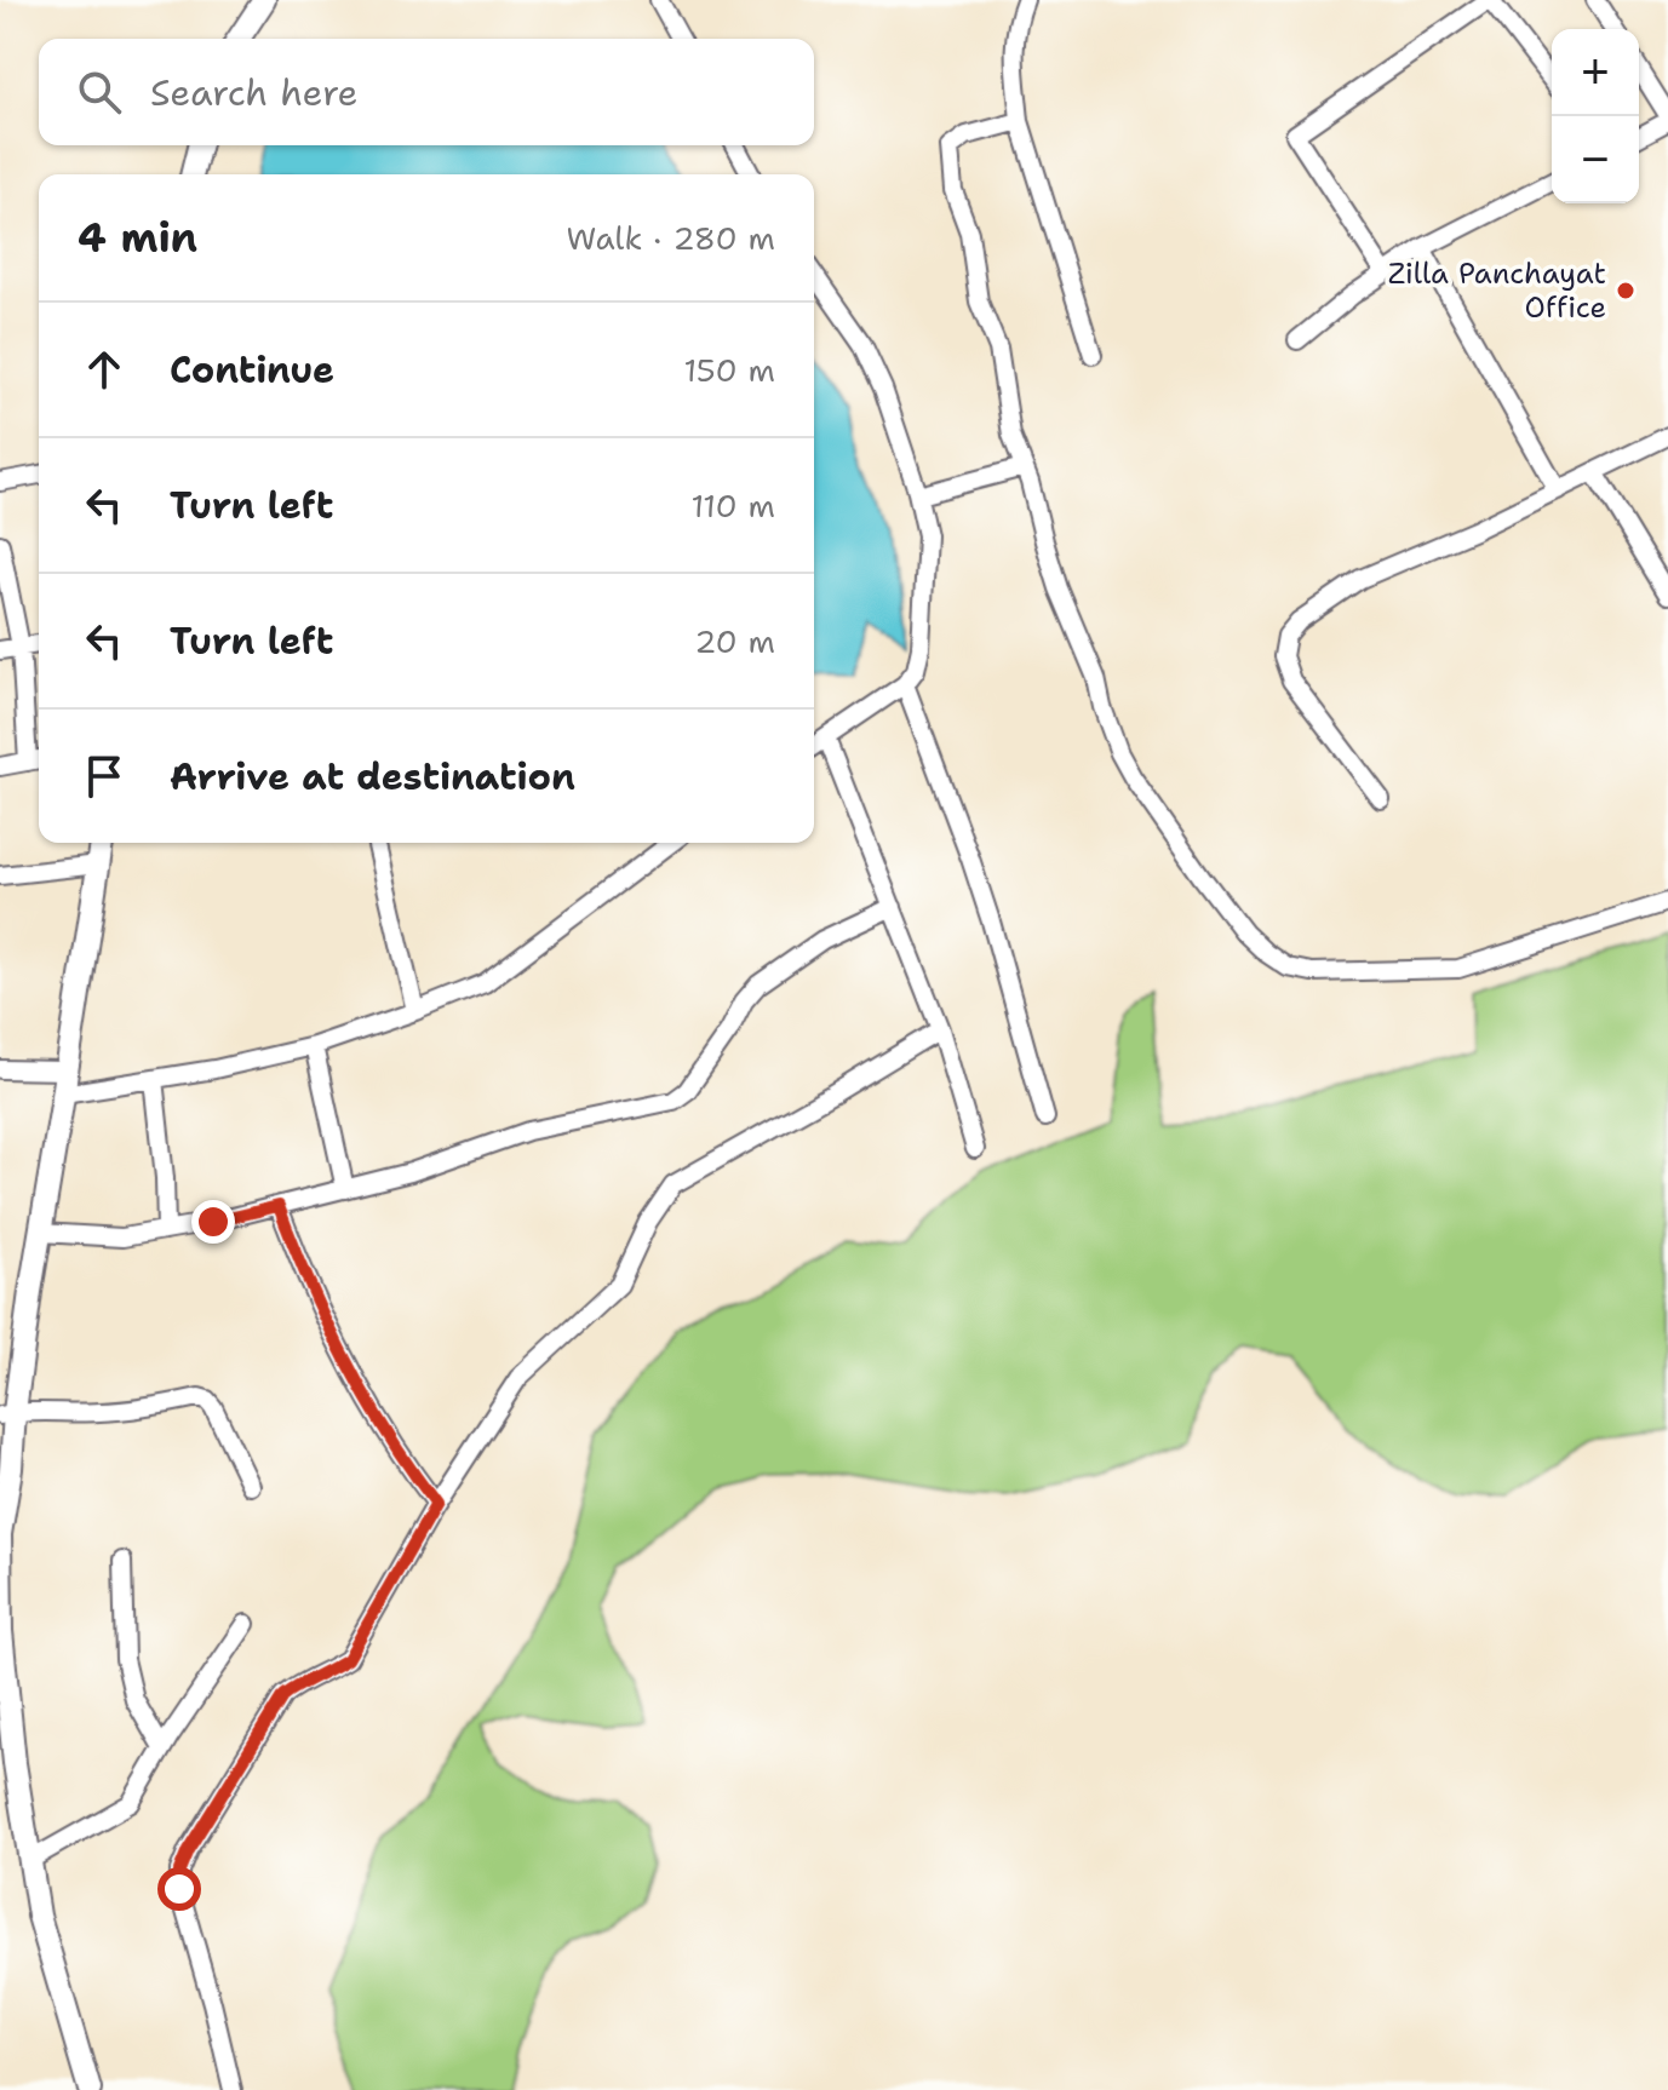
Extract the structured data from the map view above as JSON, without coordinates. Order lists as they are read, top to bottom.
{
  "places": ["Zilla Panchayat Office"],
  "page": {
    "map_buttons": ["+", "−"],
    "search": "Search here",
    "heading": ["4 min", "Walk · 280 m"],
    "list": [
      ["Continue", "150 m"],
      ["Turn left", "110 m"],
      ["Turn left", "20 m"],
      "Arrive at destination"
    ]
  }
}
